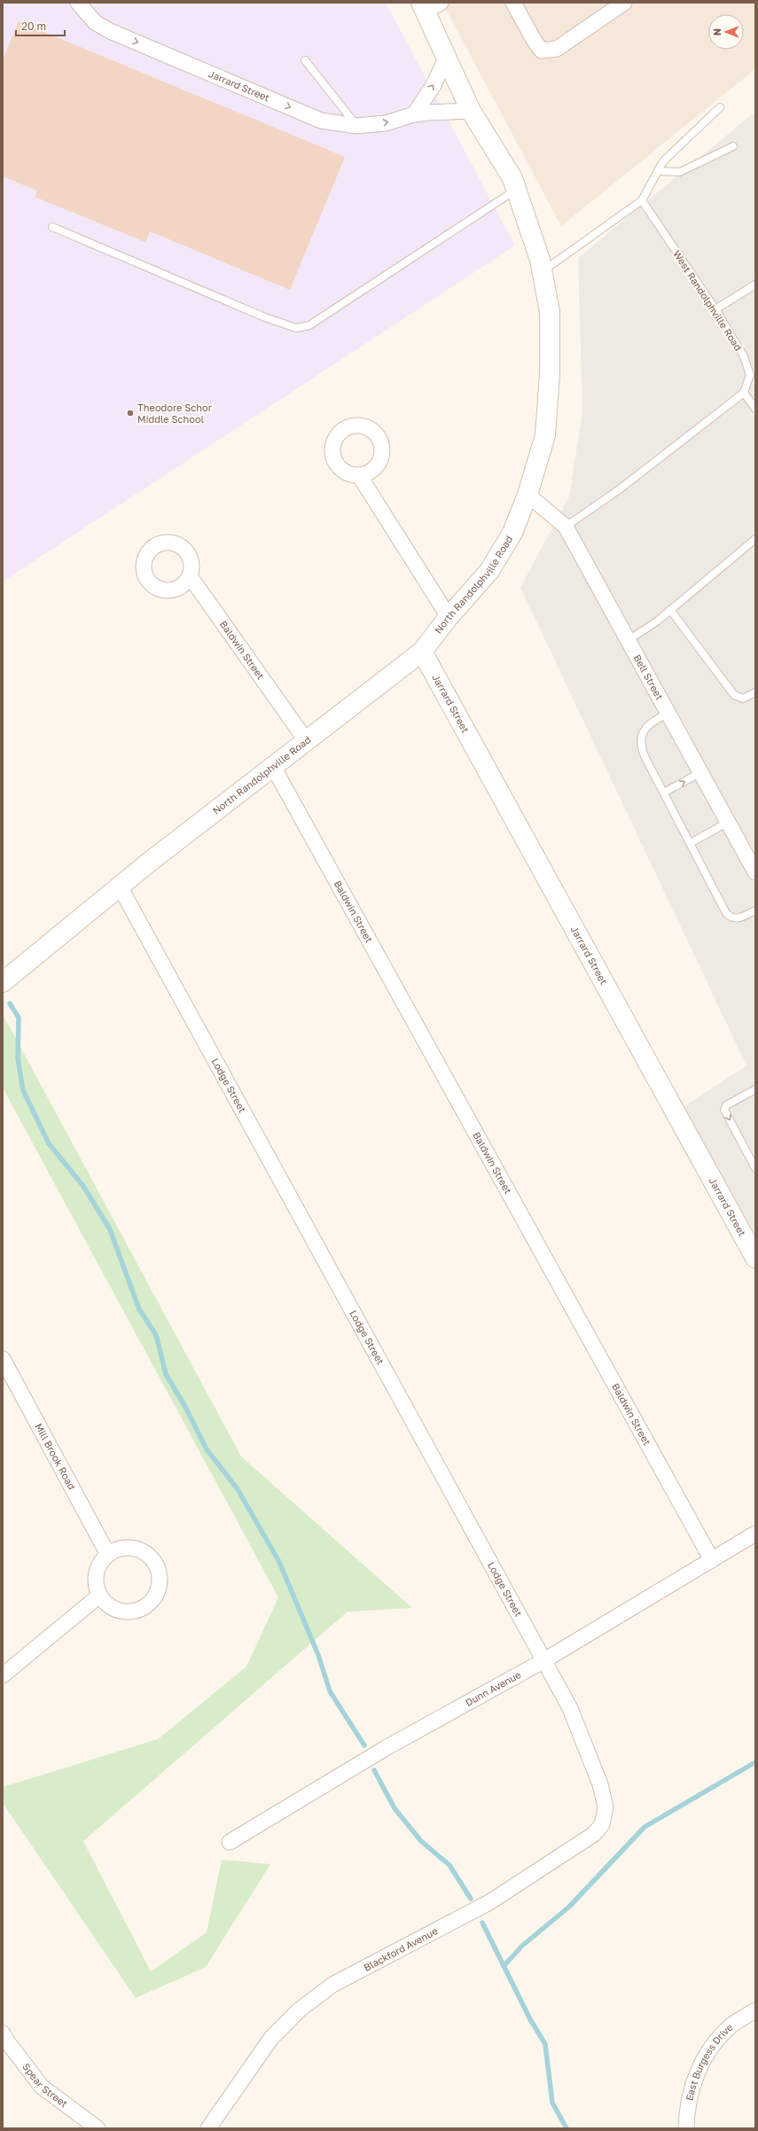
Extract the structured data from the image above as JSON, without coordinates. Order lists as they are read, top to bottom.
{
  "streets": {
    "street": [
      "Jarrard Street",
      "North Randolphville Road",
      "Baldwin Street",
      "Bell Street",
      "Lodge Street",
      "Mill Brook Road",
      "Dunn Avenue",
      "Blackford Avenue",
      "East Burgess Drive",
      "Spear Street"
    ],
    "lane": ["West Randolphville Road"]
  },
  "crossings": [
    ["Jarrard Street", "North Randolphville Road"],
    ["North Randolphville Road", "Baldwin Street"],
    ["North Randolphville Road", "Bell Street"],
    ["North Randolphville Road", "Lodge Street"],
    ["Baldwin Street", "Dunn Avenue"],
    ["Lodge Street", "Dunn Avenue"],
    ["Lodge Street", "Blackford Avenue"]
  ],
  "places": ["Theodore Schor Middle School"],
  "scale_bar": "20 m",
  "north": "left"
}
